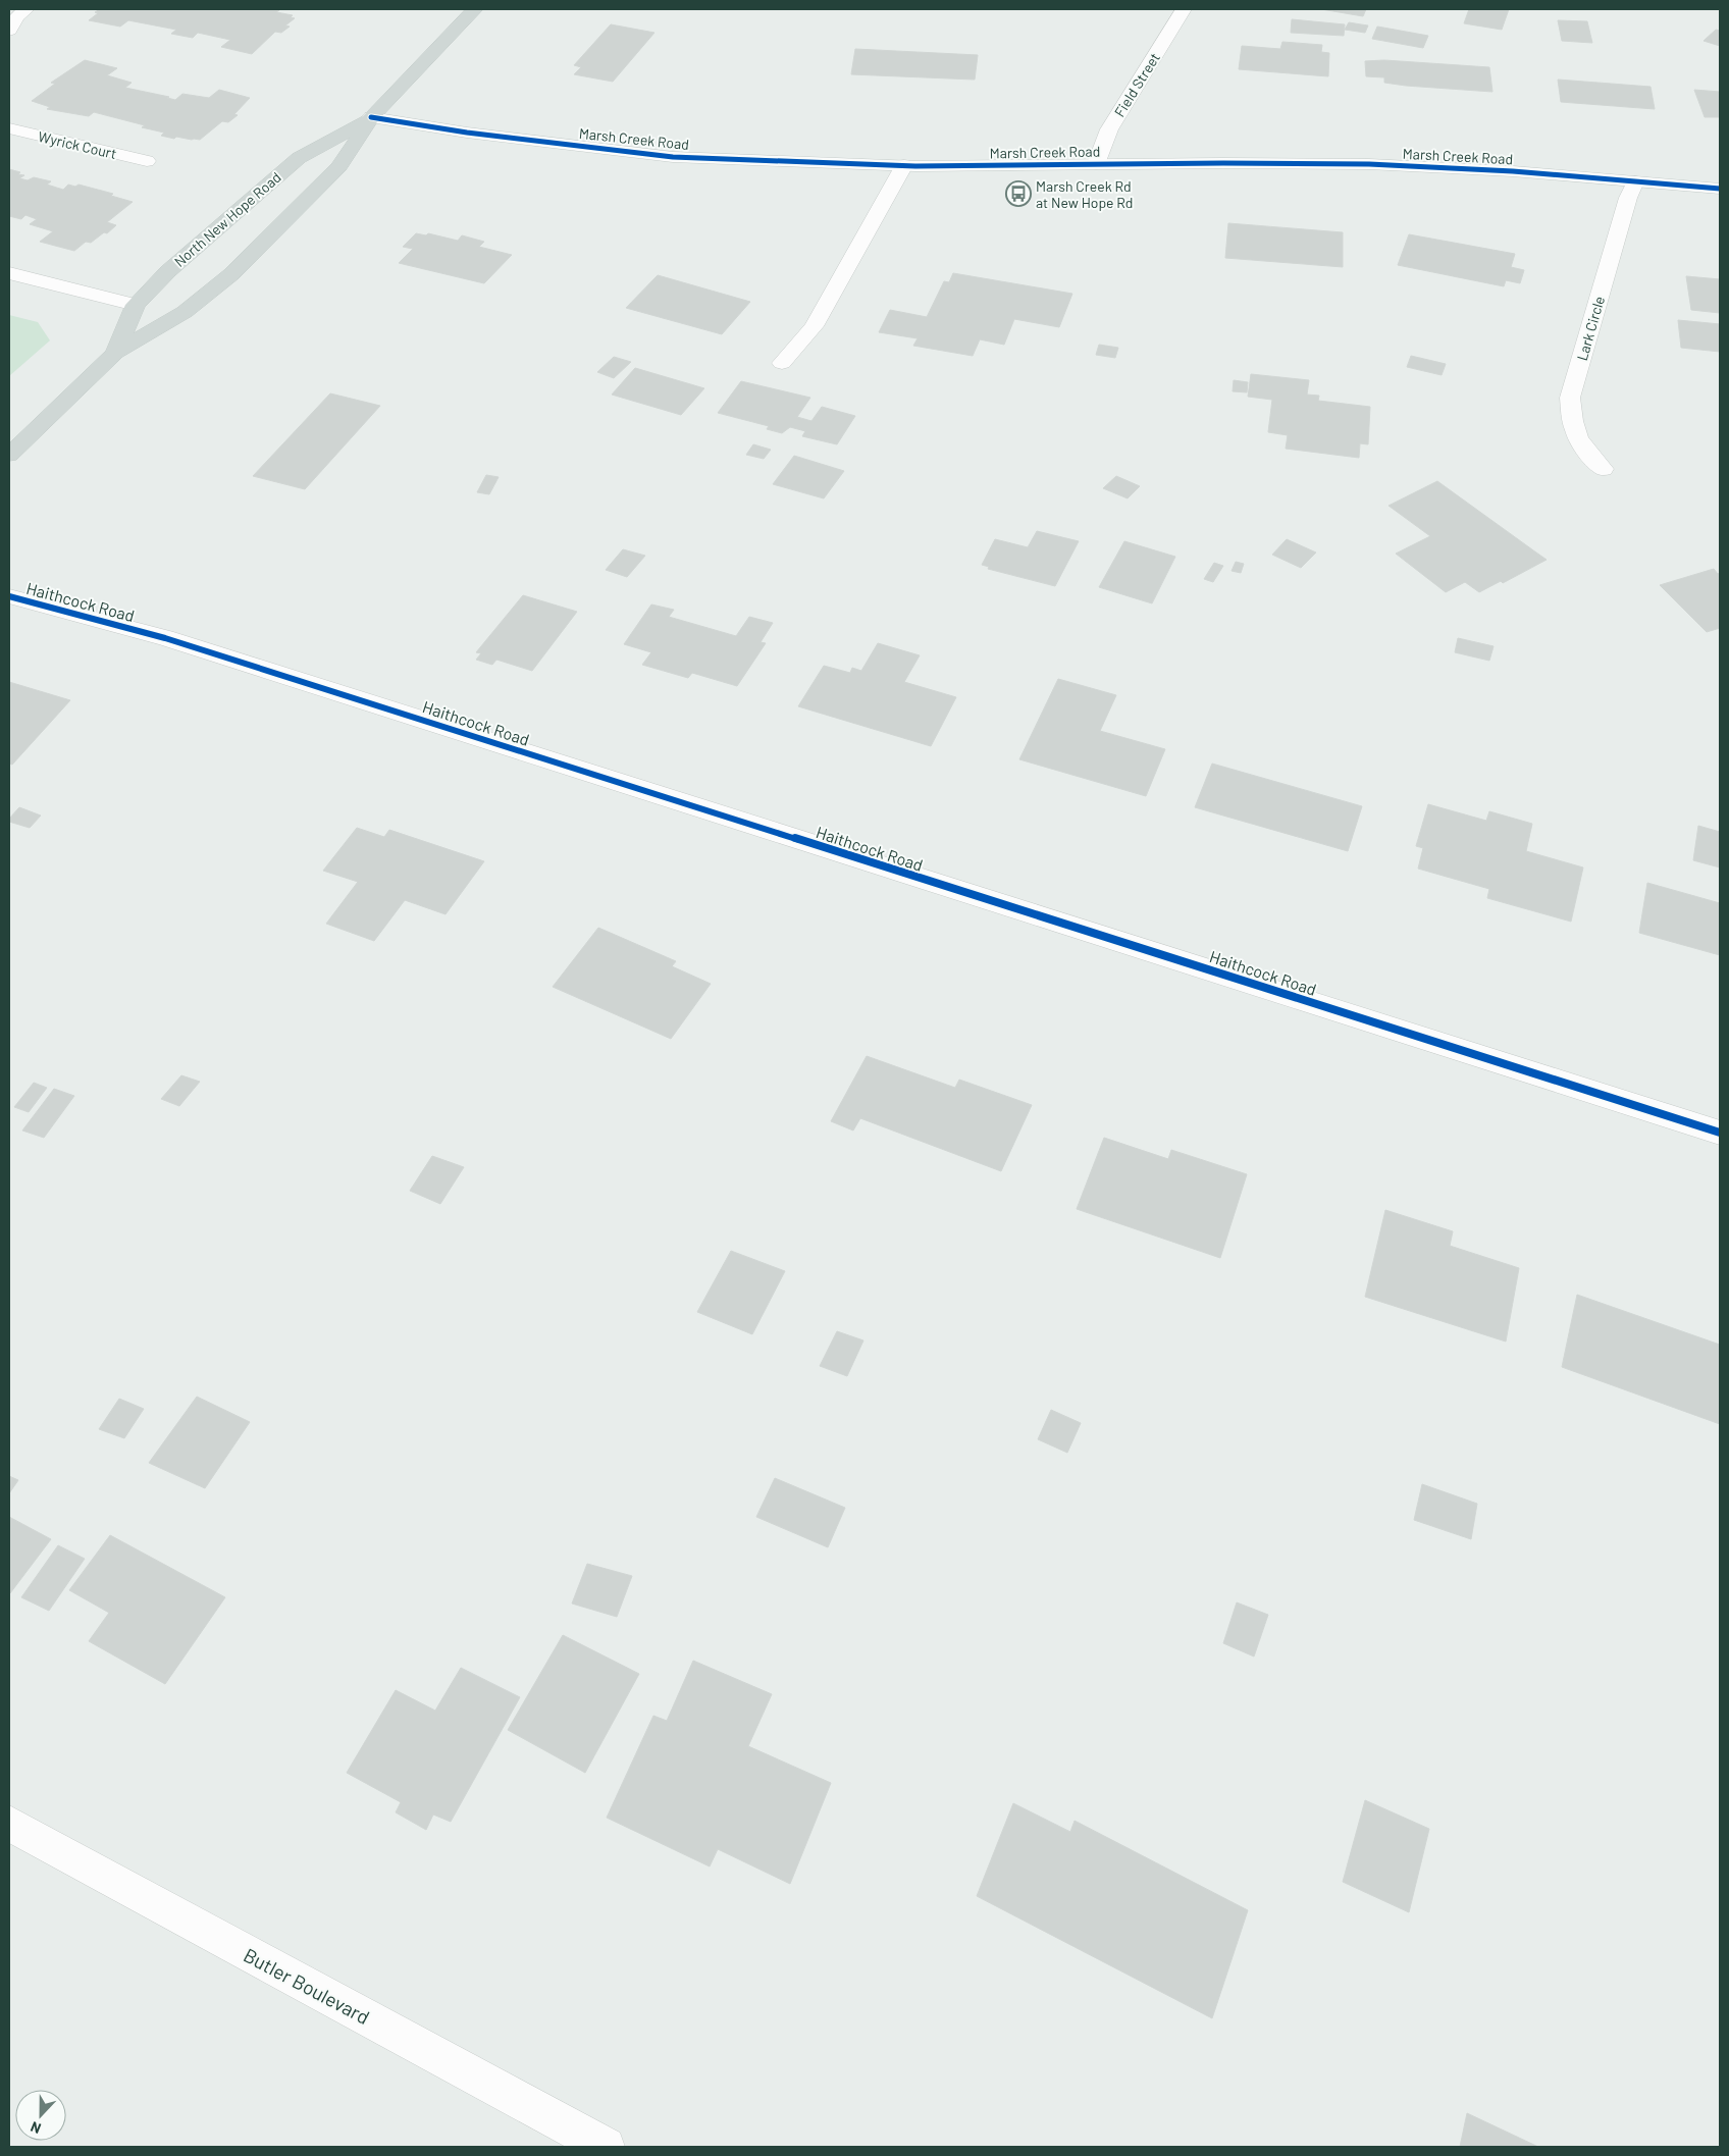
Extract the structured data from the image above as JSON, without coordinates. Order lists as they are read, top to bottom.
{
  "streets": {
    "main road": ["North New Hope Road"],
    "street": [
      "Field Street",
      "Marsh Creek Road",
      "Wyrick Court",
      "Lark Circle",
      "Haithcock Road",
      "Butler Boulevard"
    ]
  },
  "crossings": [
    ["Field Street", "Marsh Creek Road"],
    ["Marsh Creek Road", "North New Hope Road"],
    ["Marsh Creek Road", "Lark Circle"]
  ],
  "places": {
    "bus stop": ["Marsh Creek Rd at New Hope Rd"]
  },
  "north": "bottom"
}
